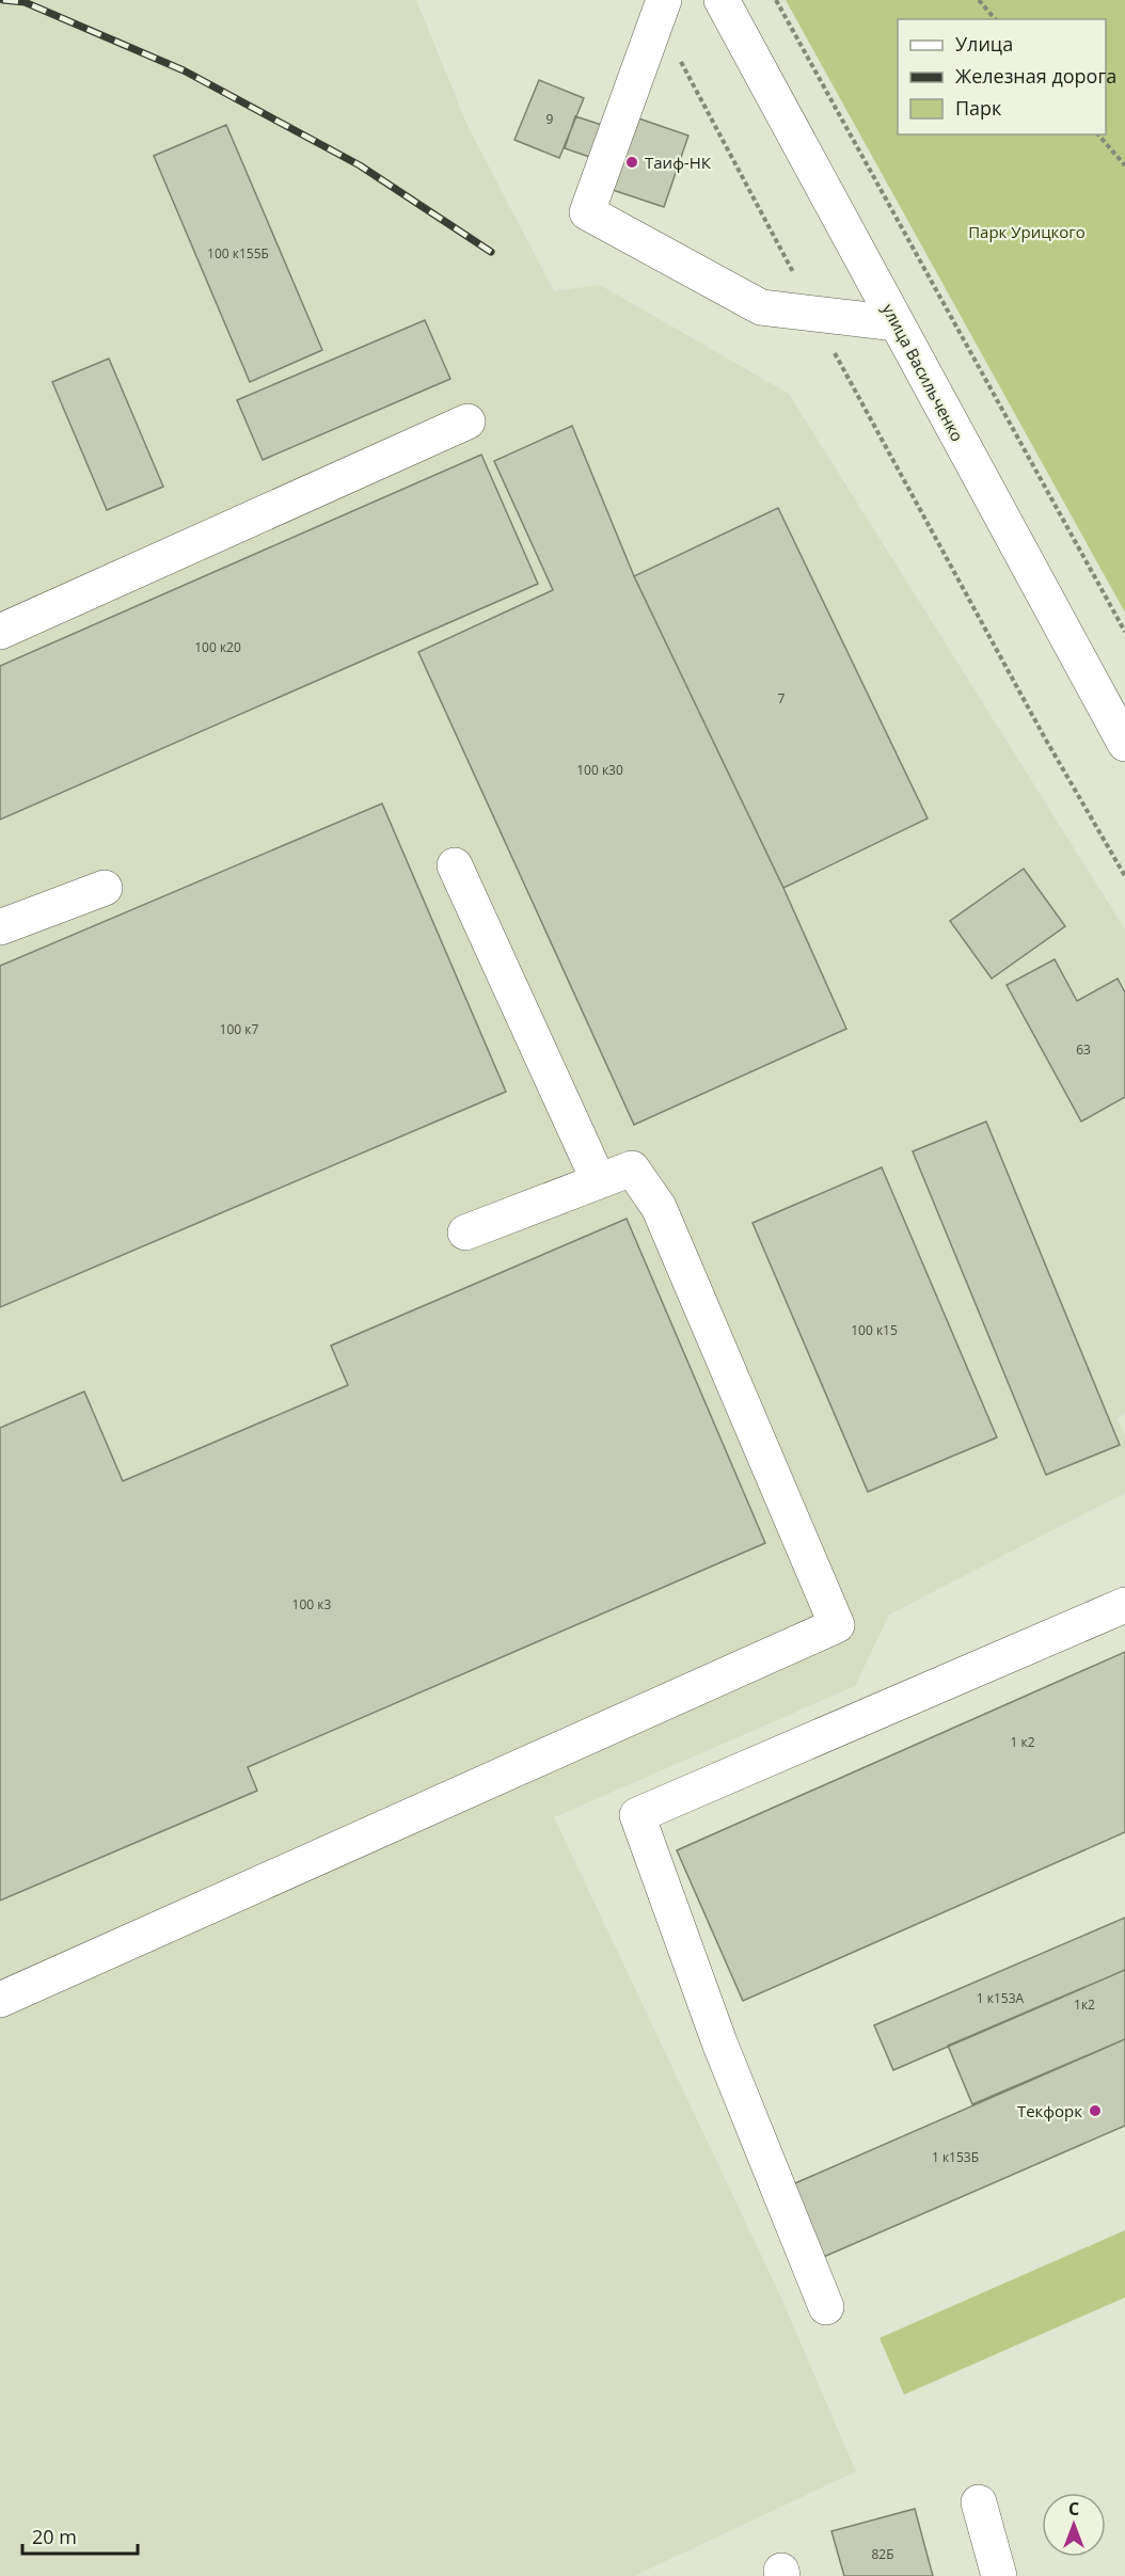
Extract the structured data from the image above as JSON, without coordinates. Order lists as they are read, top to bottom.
{
  "streets": {
    "main road": ["улица Васильченко"]
  },
  "parks": ["Парк Урицкого"],
  "places": ["Таиф-НК", "Текфорк"],
  "house_numbers": [
    "9",
    "100 к155Б",
    "100 к20",
    "7",
    "100 к30",
    "100 к7",
    "63",
    "100 к15",
    "100 к3",
    "1 к2",
    "1 к153А",
    "1к2",
    "1 к153Б",
    "82Б"
  ],
  "legend": ["Улица", "Железная дорога", "Парк"],
  "scale_bar": "20 m",
  "north": "top"
}
